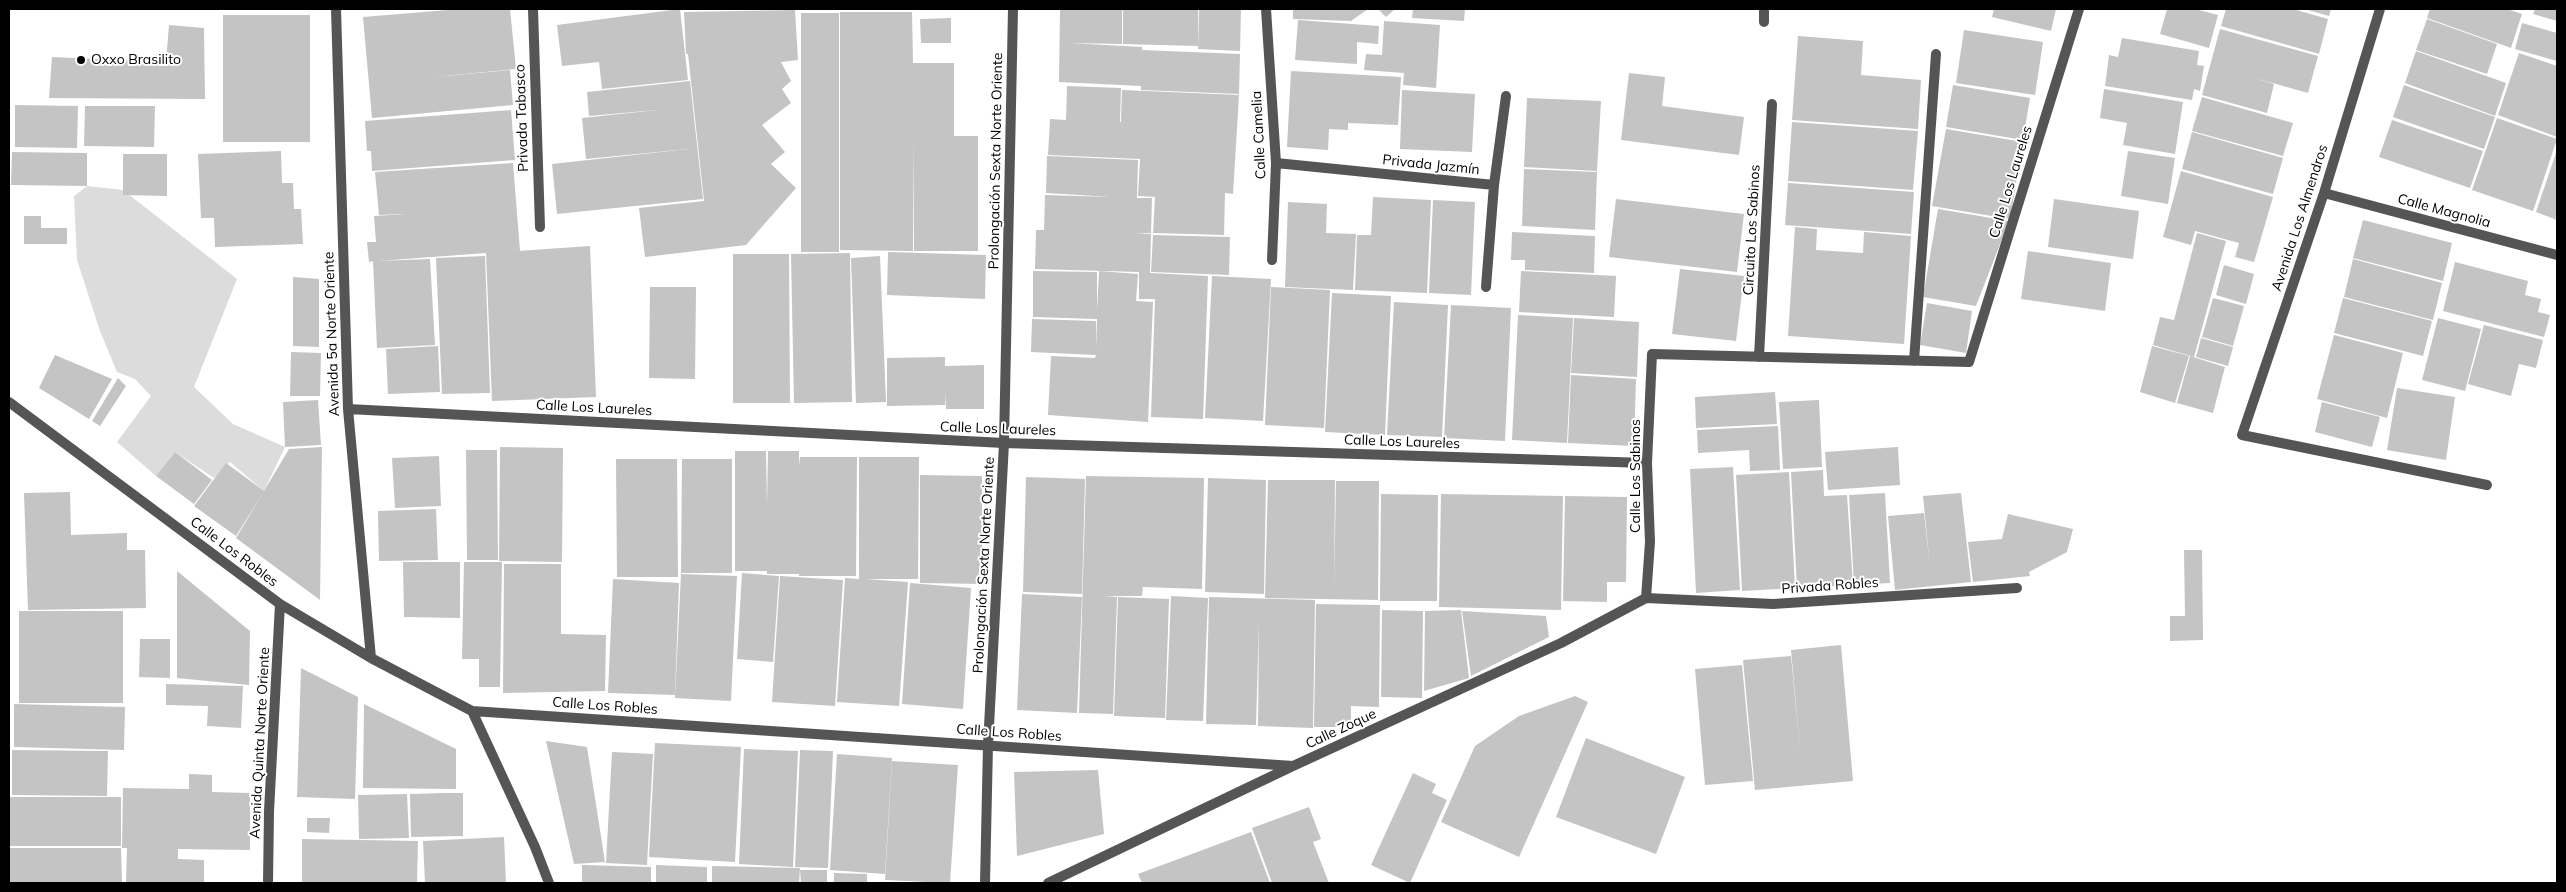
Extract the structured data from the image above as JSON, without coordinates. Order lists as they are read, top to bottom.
{
  "streets": {
    "street": [
      "Privada Tabasco",
      "Calle Camelia",
      "Prolongación Sexta Norte Oriente",
      "Privada Jazmín",
      "Calle Los Laureles",
      "Calle Magnolia",
      "Avenida Los Almendros",
      "Circuito Los Sabinos",
      "Avenida 5a Norte Oriente",
      "Calle Los Sabinos",
      "Calle Los Robles",
      "Privada Robles",
      "Calle Zoque",
      "Avenida Quinta Norte Oriente"
    ]
  },
  "crossings": [
    ["Calle Camelia", "Privada Jazmín"],
    ["Prolongación Sexta Norte Oriente", "Calle Los Laureles"],
    ["Prolongación Sexta Norte Oriente", "Calle Los Robles"],
    ["Calle Los Laureles", "Avenida 5a Norte Oriente"],
    ["Calle Los Laureles", "Calle Los Sabinos"],
    ["Calle Magnolia", "Avenida Los Almendros"],
    ["Circuito Los Sabinos", "Calle Los Sabinos"],
    ["Avenida 5a Norte Oriente", "Calle Los Robles"],
    ["Calle Los Sabinos", "Privada Robles"],
    ["Calle Los Sabinos", "Calle Zoque"],
    ["Calle Los Robles", "Calle Zoque"],
    ["Calle Los Robles", "Avenida Quinta Norte Oriente"],
    ["Privada Robles", "Calle Zoque"]
  ],
  "places": ["Oxxo Brasilito"]
}
